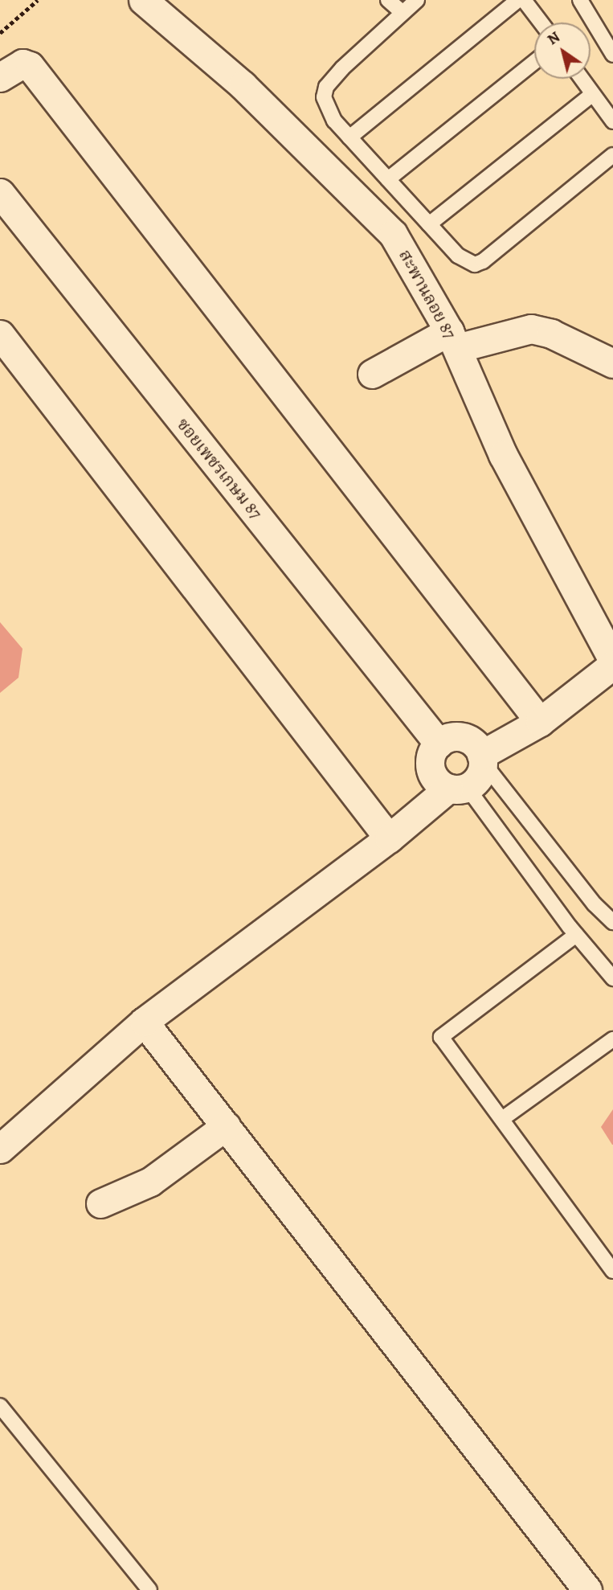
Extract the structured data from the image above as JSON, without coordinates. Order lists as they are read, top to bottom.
{
  "streets": {
    "street": ["สะพานลอย 87", "ซอยเพชรเกษม 87"]
  },
  "north": "top left"
}
